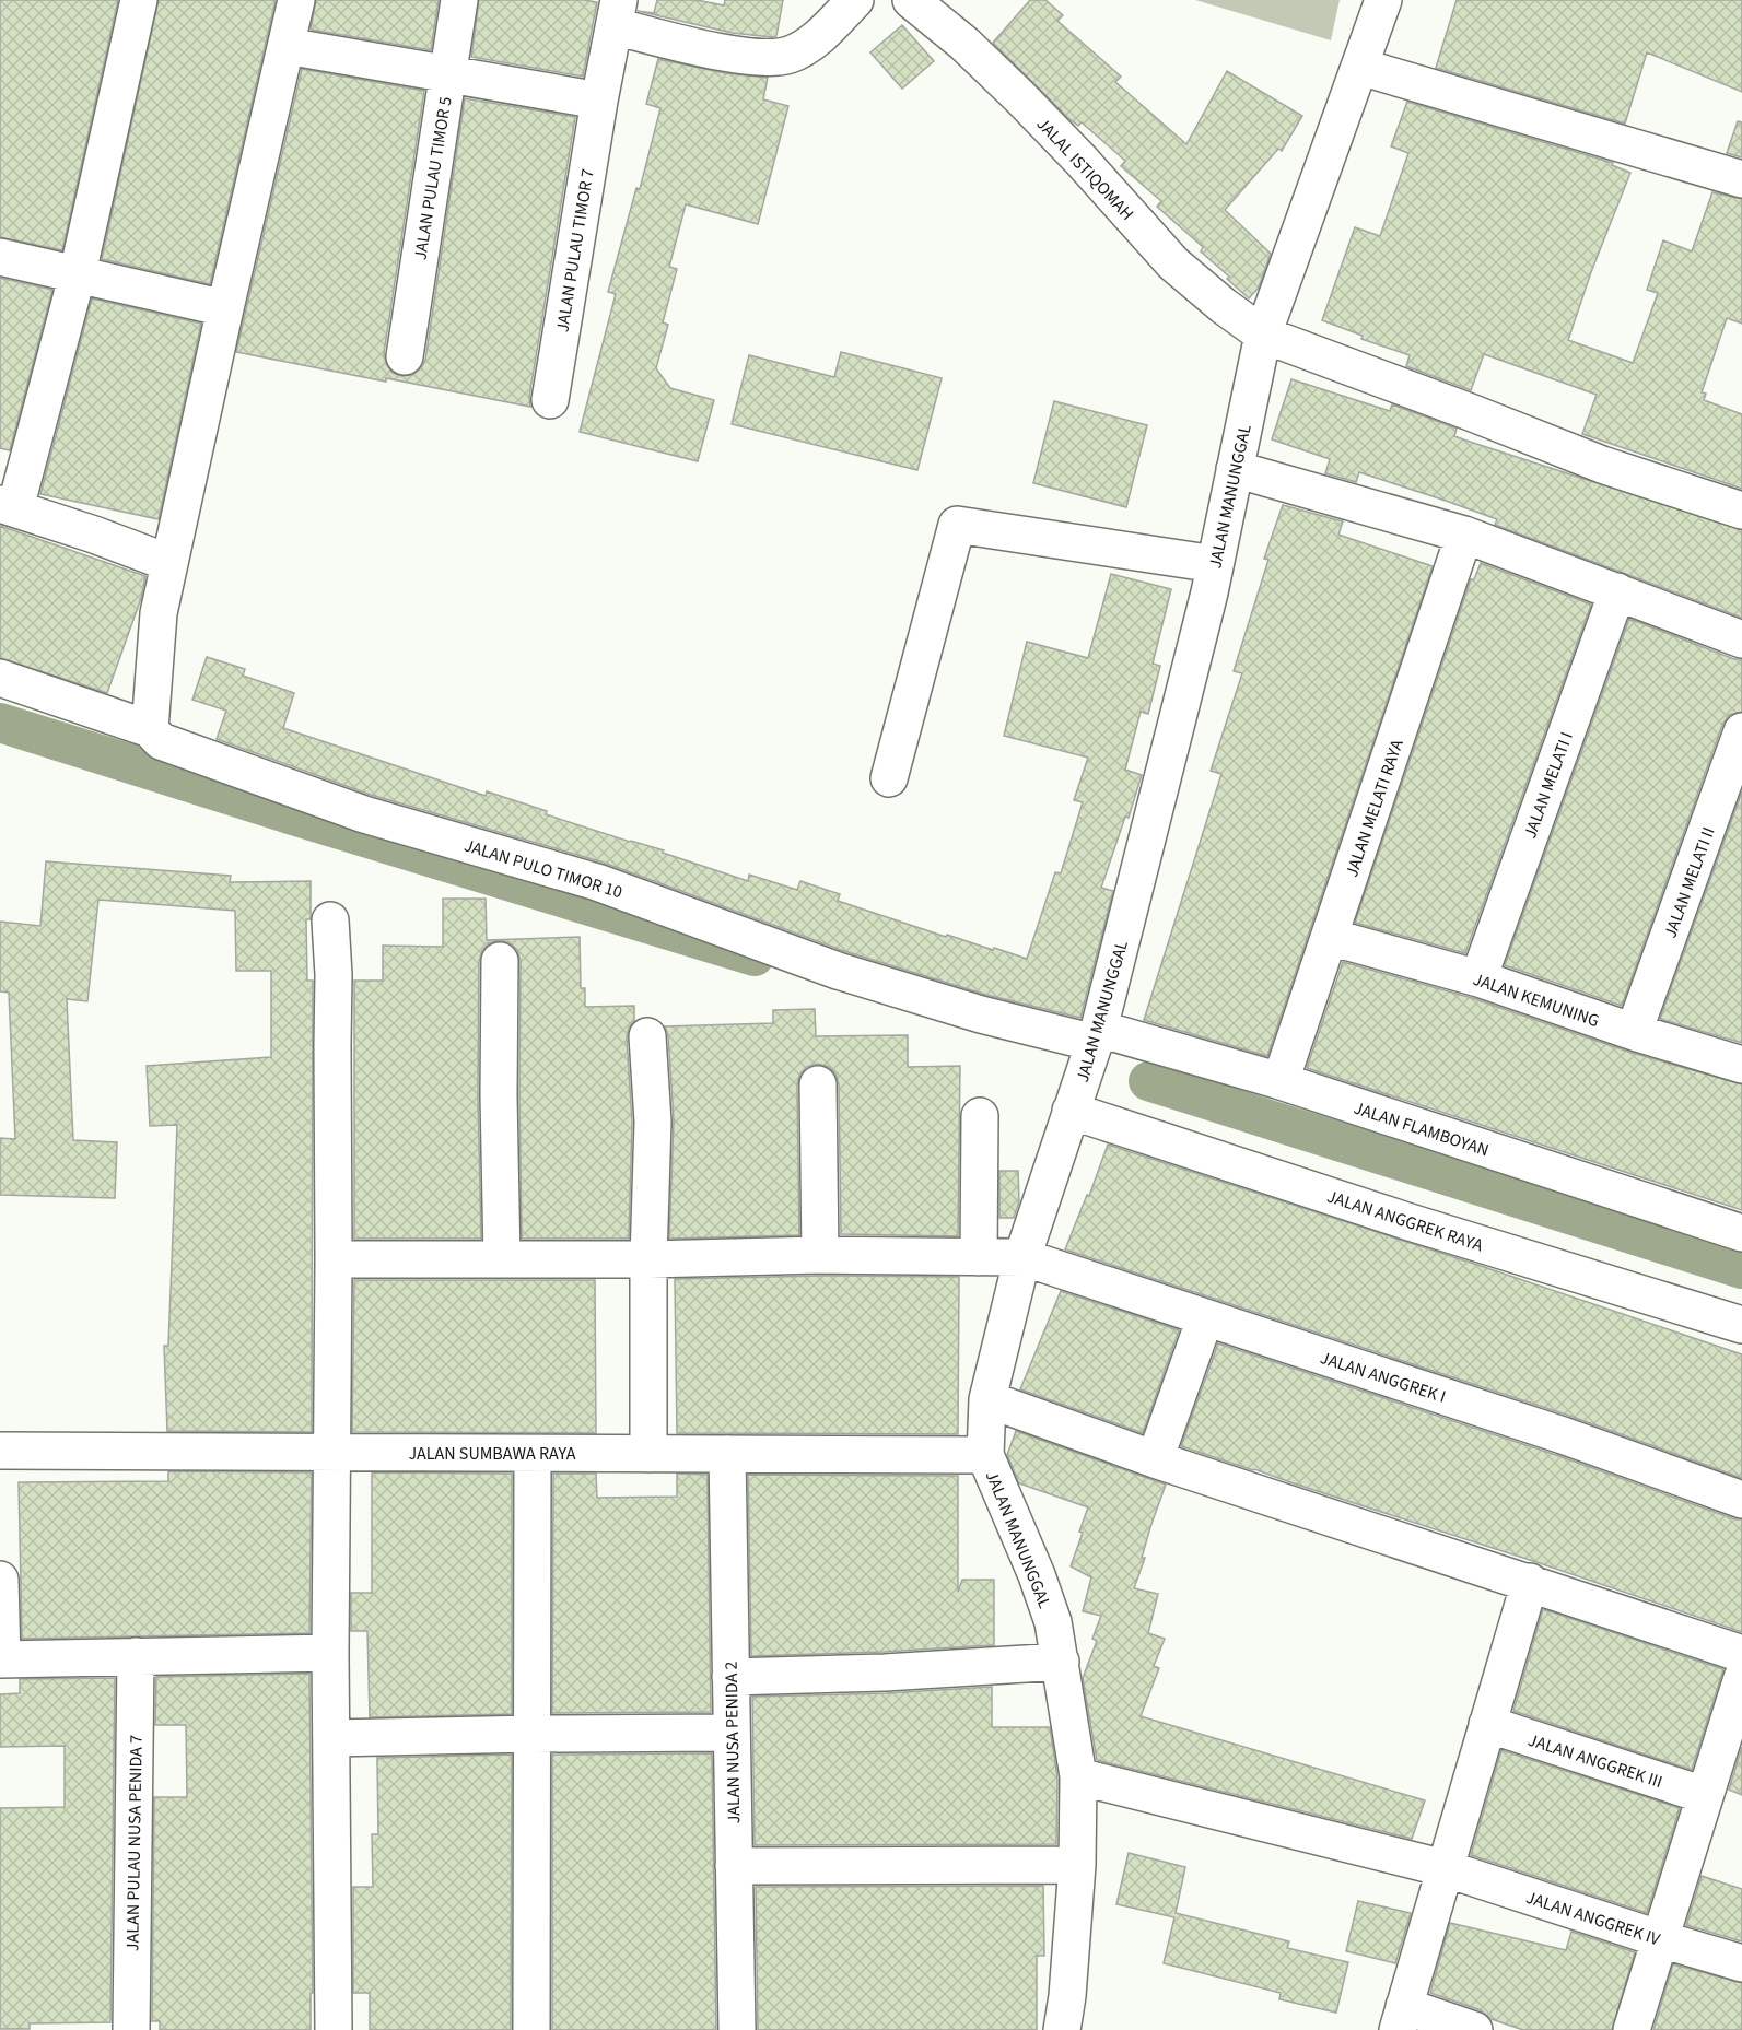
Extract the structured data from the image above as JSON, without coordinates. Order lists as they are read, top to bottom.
{
  "streets": {
    "street": [
      "JALAL ISTIQOMAH",
      "JALAN PULAU TIMOR 5",
      "JALAN PULAU TIMOR 7",
      "JALAN MANUNGGAL",
      "JALAN MELATI I",
      "JALAN MELATI RAYA",
      "JALAN PULO TIMOR 10",
      "JALAN MELATI II",
      "JALAN KEMUNING",
      "JALAN FLAMBOYAN",
      "JALAN ANGGREK RAYA",
      "JALAN ANGGREK I",
      "JALAN SUMBAWA RAYA",
      "JALAN NUSA PENIDA 2",
      "JALAN ANGGREK III",
      "JALAN PULAU NUSA PENIDA 7",
      "JALAN ANGGREK IV"
    ]
  },
  "crossings": [
    ["JALAL ISTIQOMAH", "JALAN MANUNGGAL"],
    ["JALAN MANUNGGAL", "JALAN PULO TIMOR 10"],
    ["JALAN MANUNGGAL", "JALAN FLAMBOYAN"],
    ["JALAN MANUNGGAL", "JALAN ANGGREK RAYA"],
    ["JALAN MANUNGGAL", "JALAN ANGGREK I"],
    ["JALAN MANUNGGAL", "JALAN SUMBAWA RAYA"],
    ["JALAN MANUNGGAL", "JALAN ANGGREK IV"],
    ["JALAN MELATI I", "JALAN KEMUNING"],
    ["JALAN MELATI RAYA", "JALAN KEMUNING"],
    ["JALAN MELATI RAYA", "JALAN FLAMBOYAN"],
    ["JALAN PULO TIMOR 10", "JALAN FLAMBOYAN"],
    ["JALAN MELATI II", "JALAN KEMUNING"],
    ["JALAN SUMBAWA RAYA", "JALAN NUSA PENIDA 2"]
  ]
}
